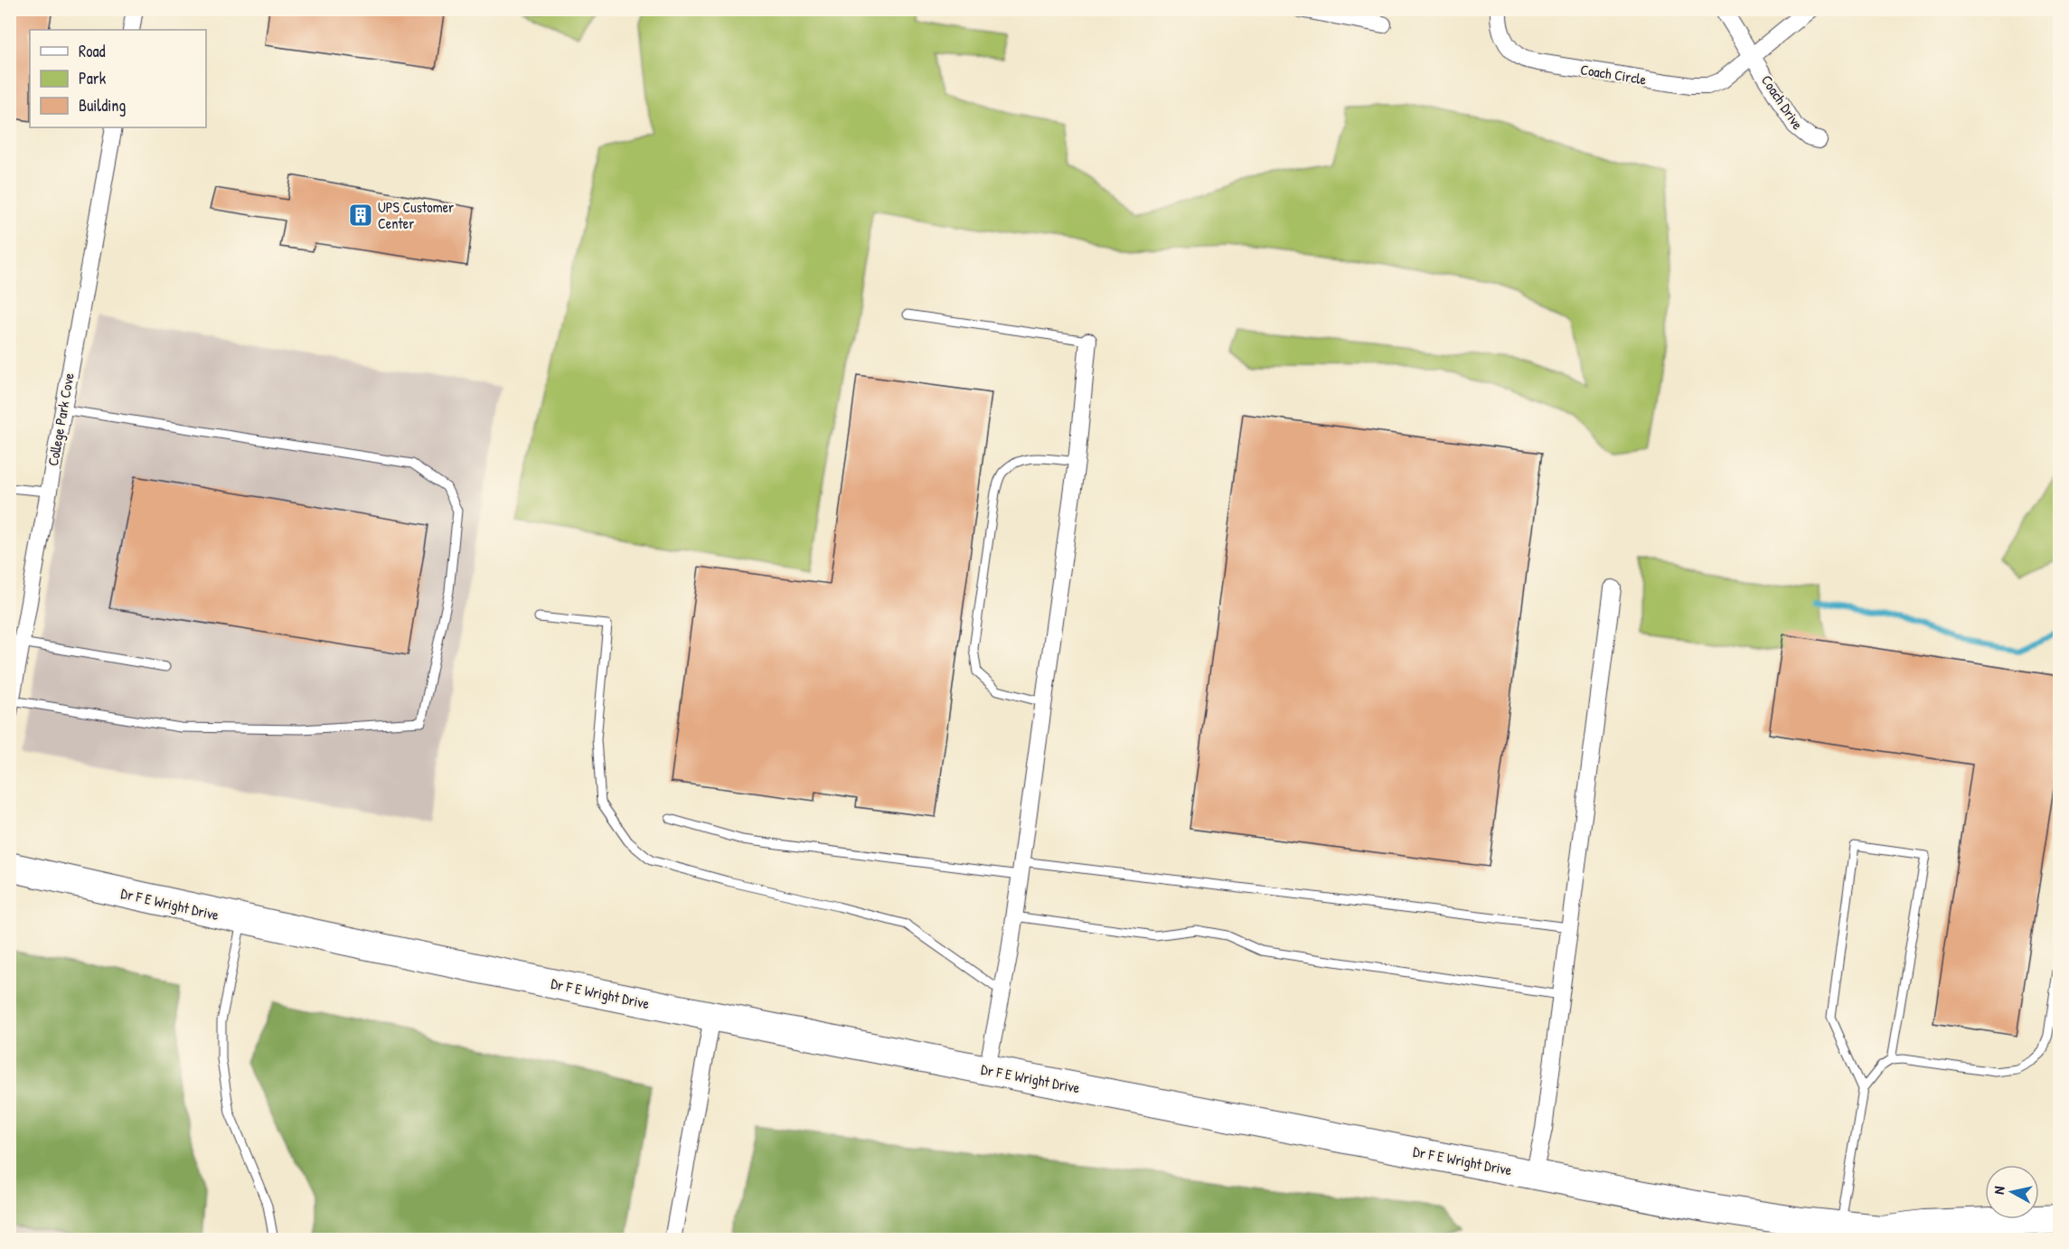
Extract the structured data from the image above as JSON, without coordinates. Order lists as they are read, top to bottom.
{
  "streets": {
    "highway": ["Dr F E Wright Drive"],
    "street": ["Coach Circle", "Coach Drive", "College Park Cove"]
  },
  "crossings": [
    ["Coach Circle", "Coach Drive"]
  ],
  "places": {
    "building": ["UPS Customer Center"]
  },
  "legend": ["Road", "Park", "Building"],
  "north": "left"
}
